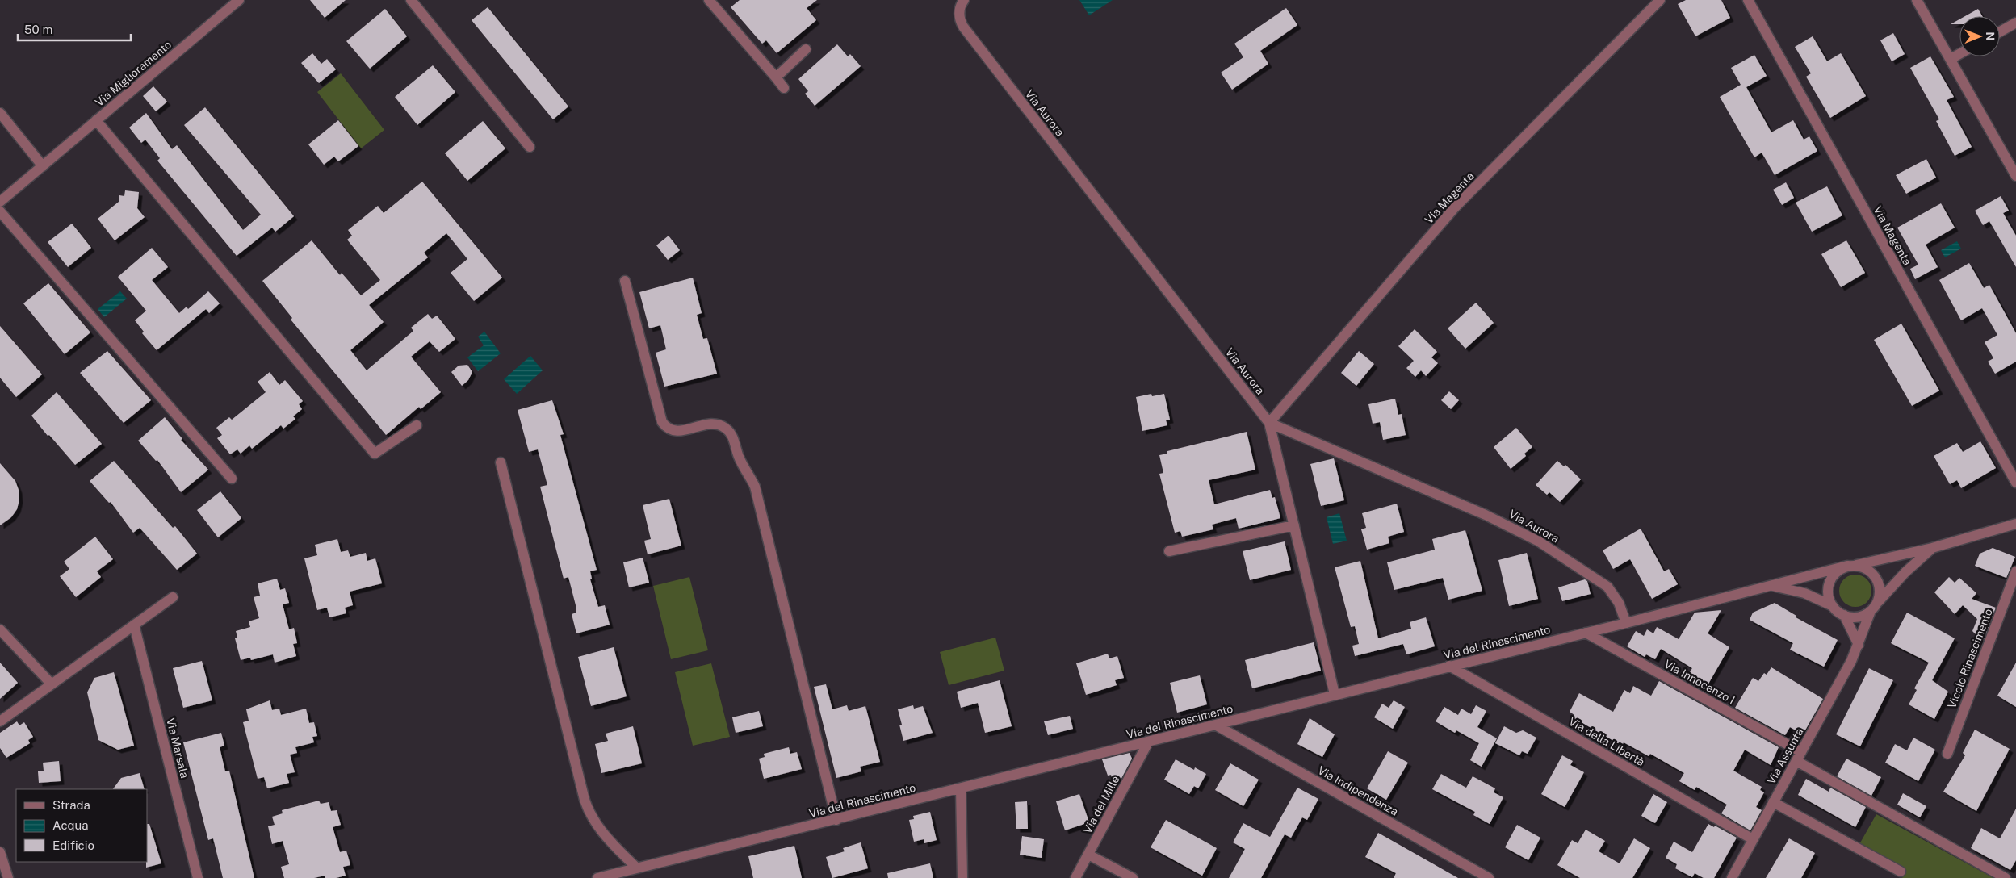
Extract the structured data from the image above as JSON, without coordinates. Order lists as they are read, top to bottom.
{
  "streets": {
    "street": [
      "Via Miglioramento",
      "Via Aurora",
      "Via Magenta",
      "Via del Rinascimento",
      "Vicolo Rinascimento",
      "Via Innocenzo I",
      "Via della Libertà",
      "Via Marsala",
      "Via Assunta",
      "Via Indipendenza",
      "Via dei Mille"
    ]
  },
  "crossings": [
    ["Via Aurora", "Via Magenta"],
    ["Via Aurora", "Via del Rinascimento"],
    ["Via del Rinascimento", "Via Innocenzo I"],
    ["Via del Rinascimento", "Via della Libertà"],
    ["Via del Rinascimento", "Via Assunta"],
    ["Via del Rinascimento", "Via Indipendenza"],
    ["Via del Rinascimento", "Via dei Mille"],
    ["Via Innocenzo I", "Via Assunta"],
    ["Via della Libertà", "Via Assunta"]
  ],
  "legend": ["Strada", "Acqua", "Edificio"],
  "scale_bar": "50 m",
  "north": "right"
}
